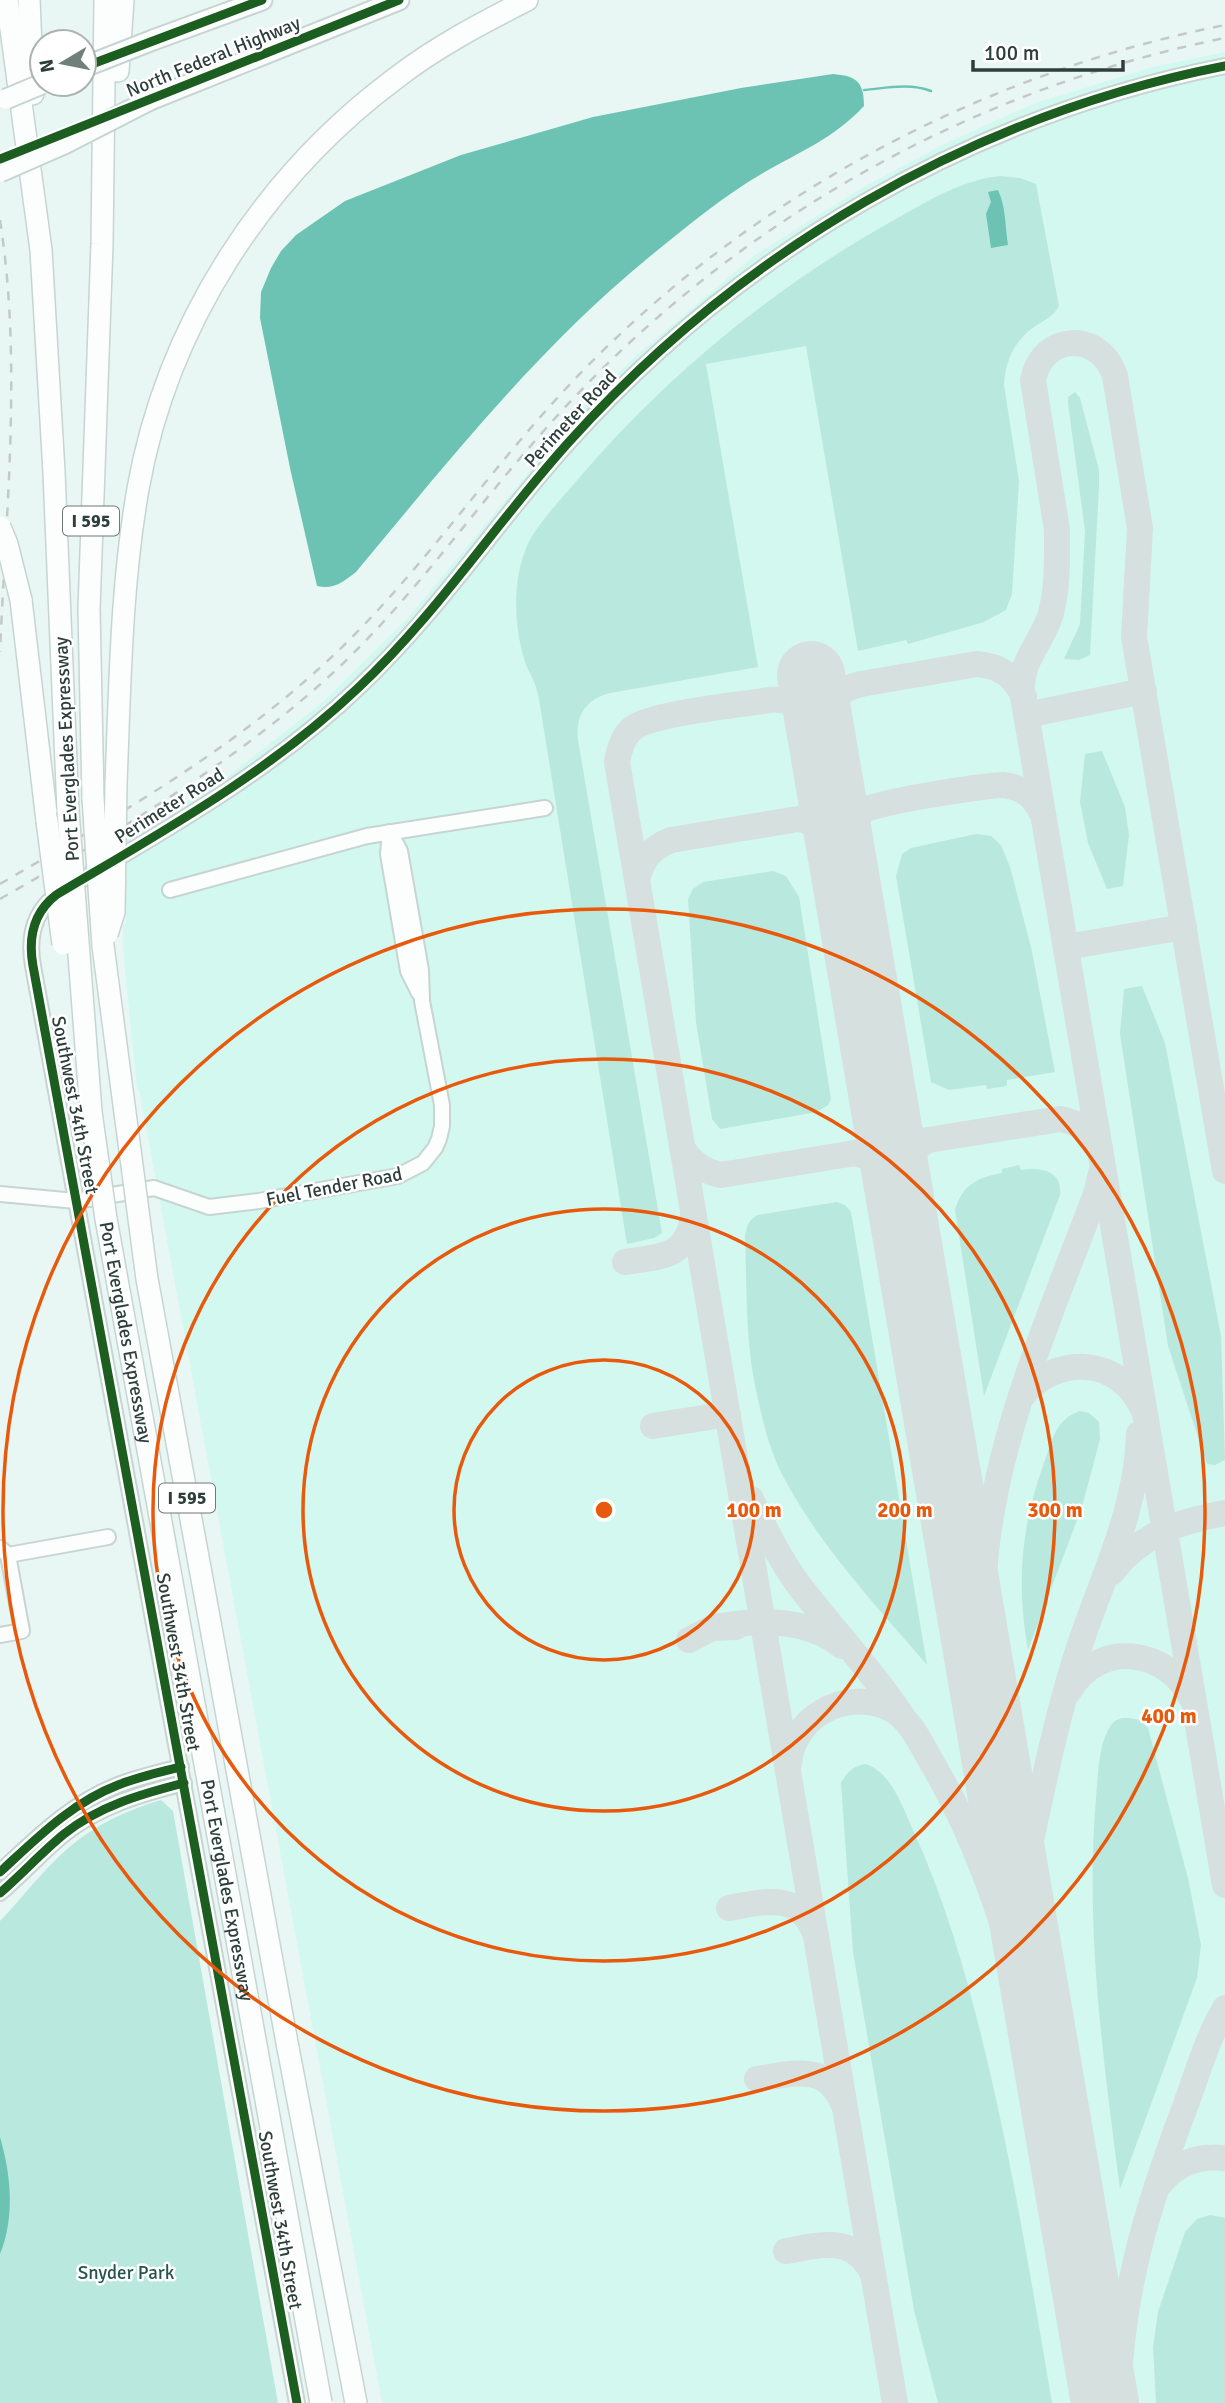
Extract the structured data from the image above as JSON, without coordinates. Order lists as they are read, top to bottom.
{
  "streets": {
    "highway": ["I 595", "Port Everglades Expressway"],
    "main road": ["North Federal Highway"],
    "street": ["Perimeter Road", "Southwest 34th Street", "Fuel Tender Road"]
  },
  "crossings": [
    ["Perimeter Road", "Southwest 34th Street"],
    ["Southwest 34th Street", "Fuel Tender Road"]
  ],
  "parks": ["Snyder Park"],
  "scale_bar": "100 m",
  "north": "left",
  "rings": [
    "100 m",
    "200 m",
    "300 m",
    "400 m"
  ]
}
